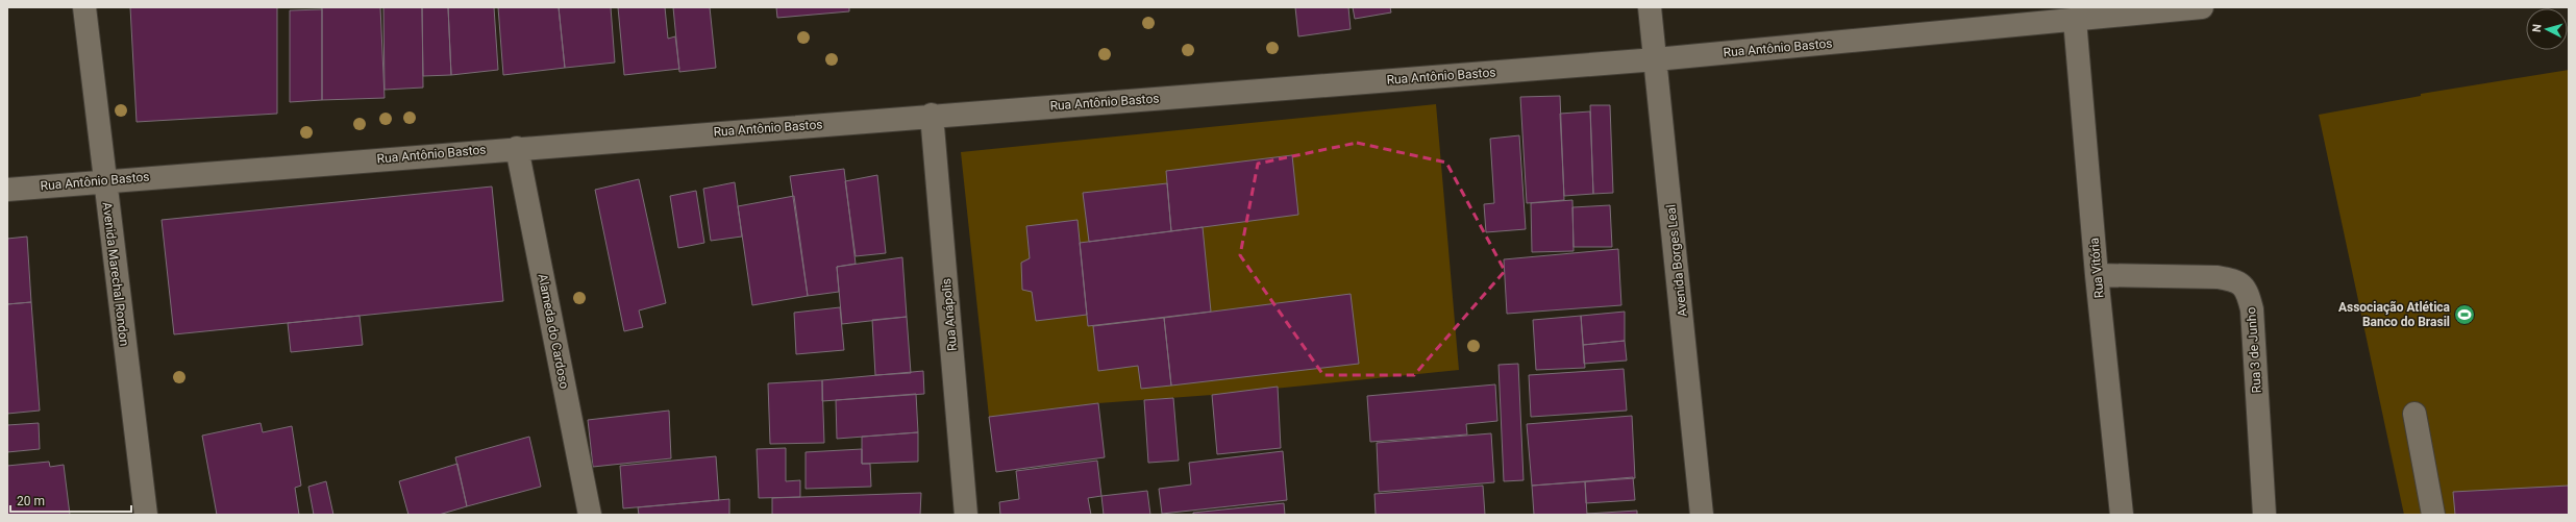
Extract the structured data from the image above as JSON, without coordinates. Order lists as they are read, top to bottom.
{
  "streets": {
    "street": [
      "Rua Antônio Bastos",
      "Avenida Borges Leal",
      "Rua Vitória",
      "Avenida Marechal Rondon",
      "Rua Anápolis",
      "Alameda do Cardoso",
      "Rua 3 de Junho"
    ]
  },
  "crossings": [
    ["Rua Antônio Bastos", "Avenida Borges Leal"],
    ["Rua Antônio Bastos", "Rua Vitória"],
    ["Rua Antônio Bastos", "Avenida Marechal Rondon"],
    ["Rua Antônio Bastos", "Rua Anápolis"],
    ["Rua Antônio Bastos", "Alameda do Cardoso"],
    ["Rua Vitória", "Rua 3 de Junho"]
  ],
  "places": {
    "sports": ["Associação Atlética Banco do Brasil"]
  },
  "scale_bar": "20 m",
  "north": "left"
}
